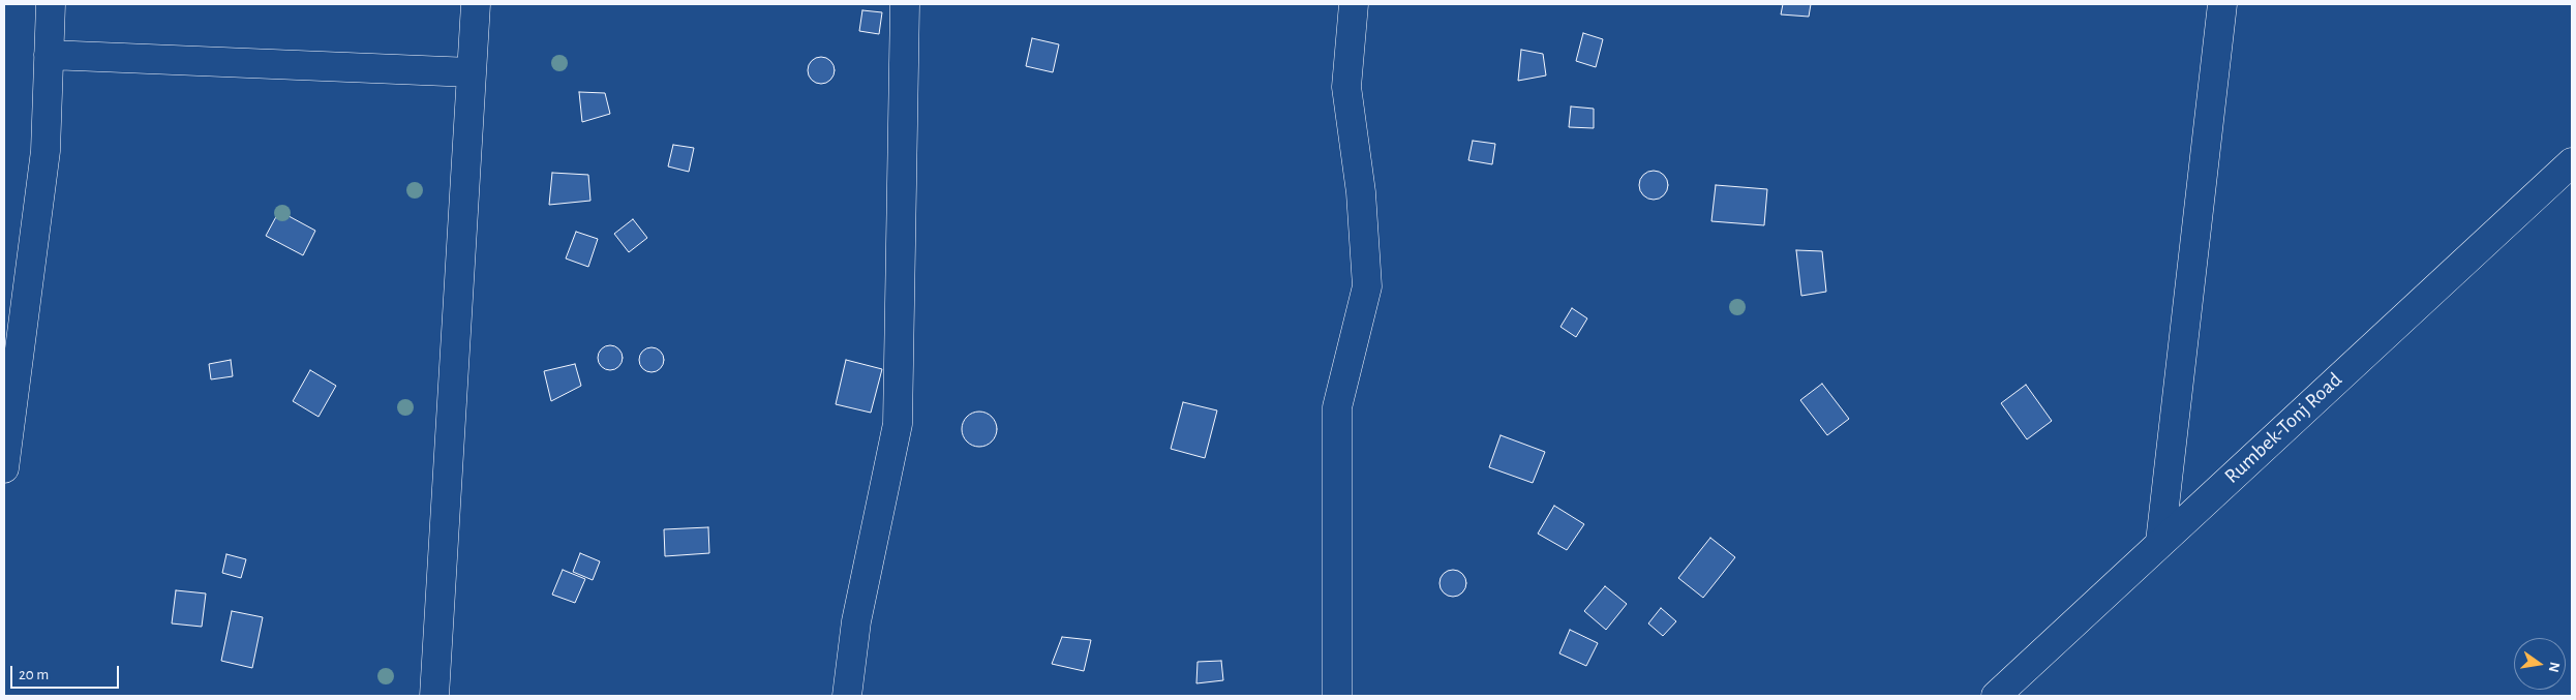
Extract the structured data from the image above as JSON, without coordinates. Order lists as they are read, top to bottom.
{
  "streets": {
    "street": ["Rumbek-Tonj Road"]
  },
  "scale_bar": "20 m",
  "north": "right"
}
